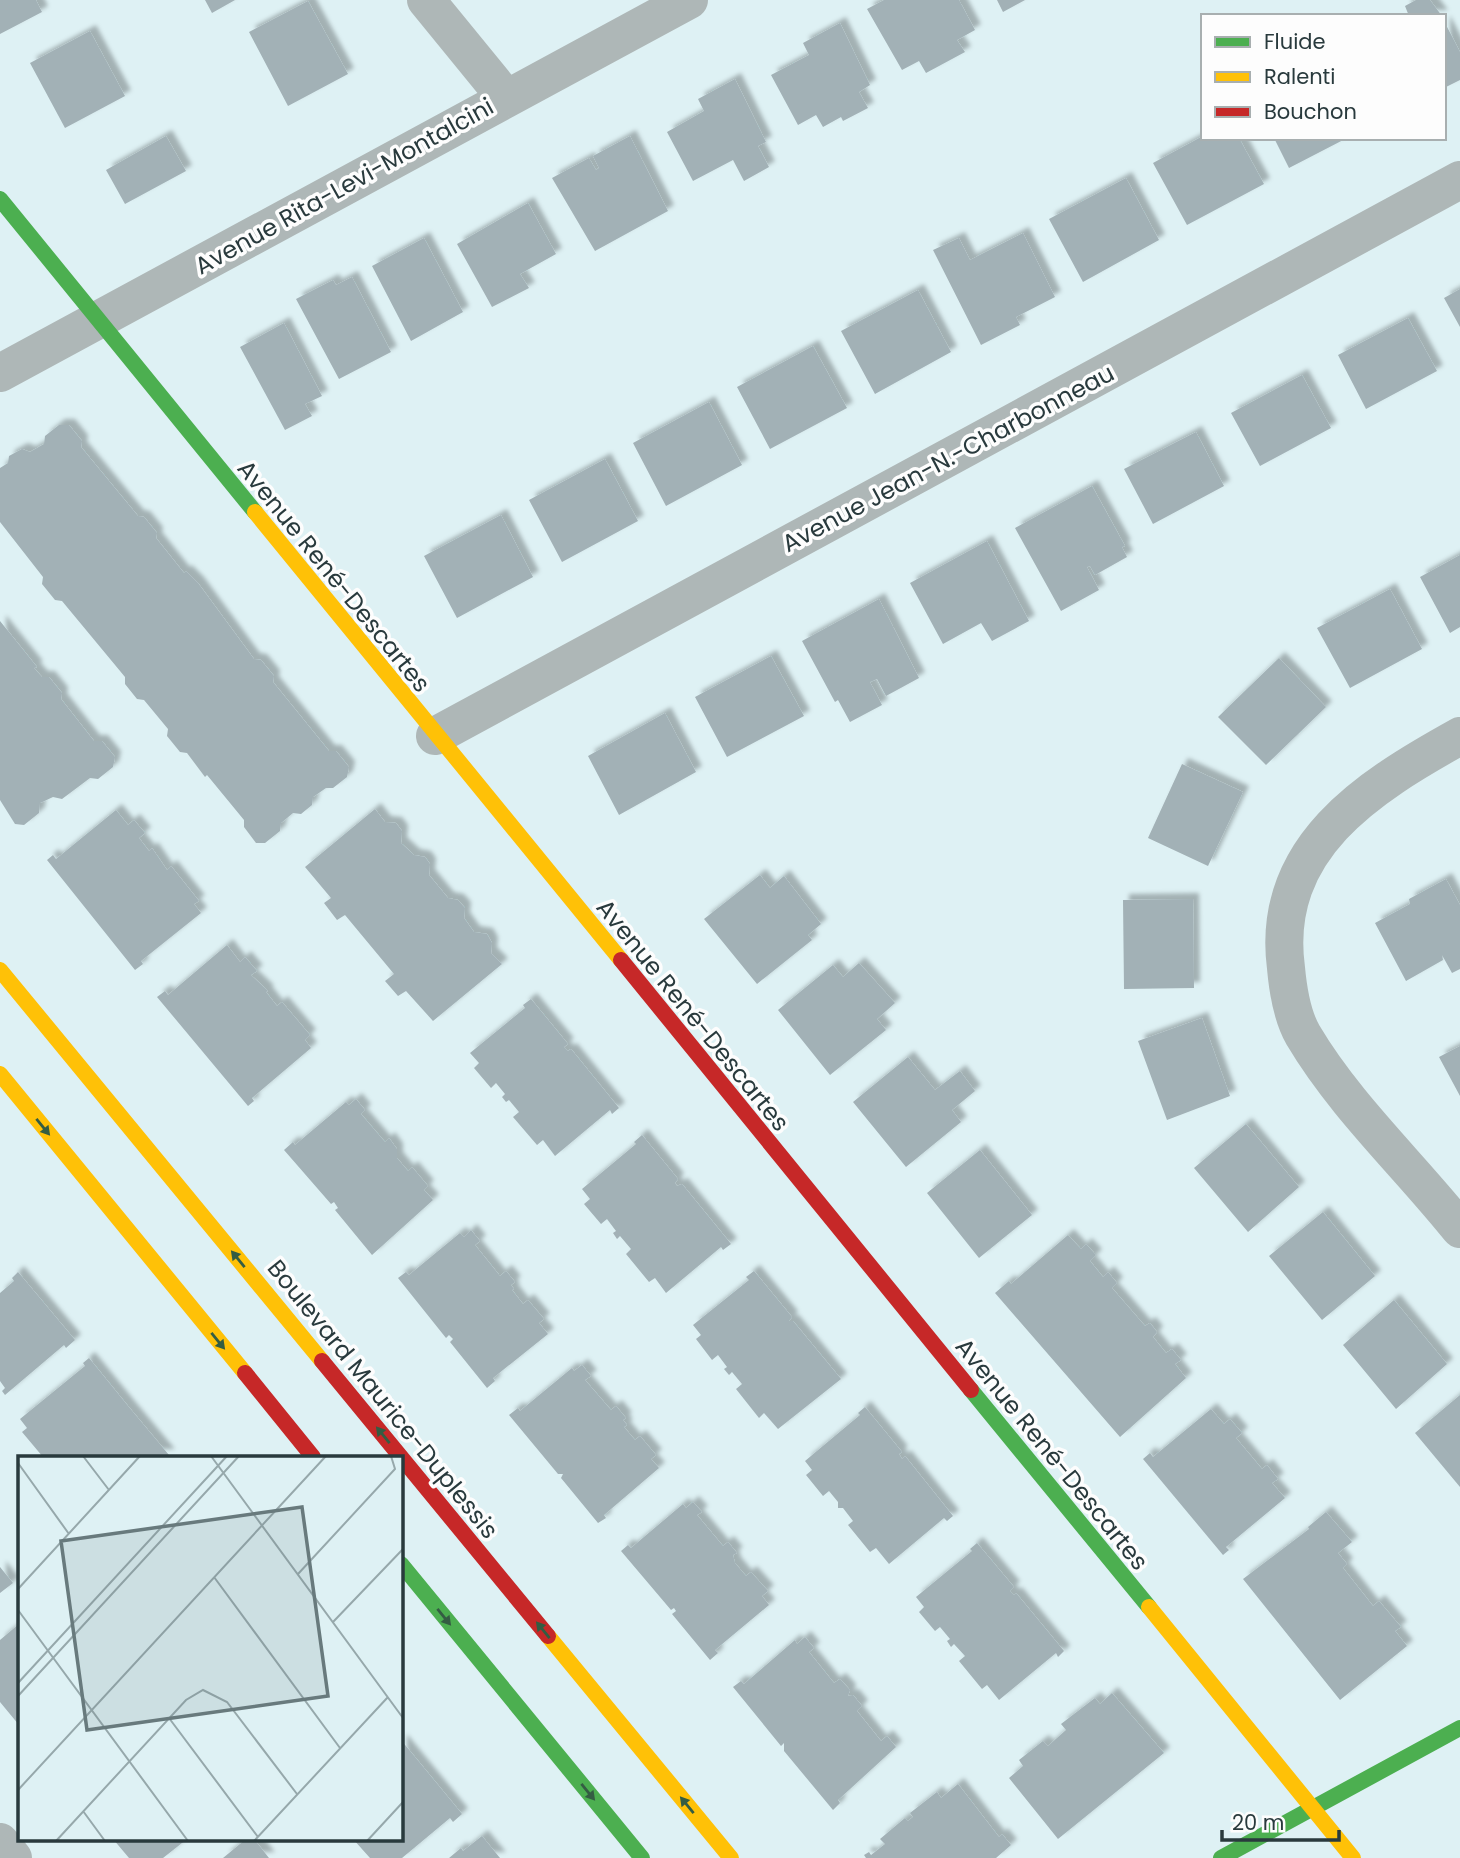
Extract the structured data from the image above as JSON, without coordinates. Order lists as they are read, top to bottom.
{
  "streets": {
    "street": [
      "Avenue Rita-Levi-Montalcini",
      "Avenue Jean-N.-Charbonneau",
      "Avenue René-Descartes",
      "Boulevard Maurice-Duplessis"
    ]
  },
  "crossings": [
    ["Avenue Rita-Levi-Montalcini", "Avenue René-Descartes"],
    ["Avenue Jean-N.-Charbonneau", "Avenue René-Descartes"]
  ],
  "legend": ["Fluide", "Ralenti", "Bouchon"],
  "scale_bar": "20 m"
}
